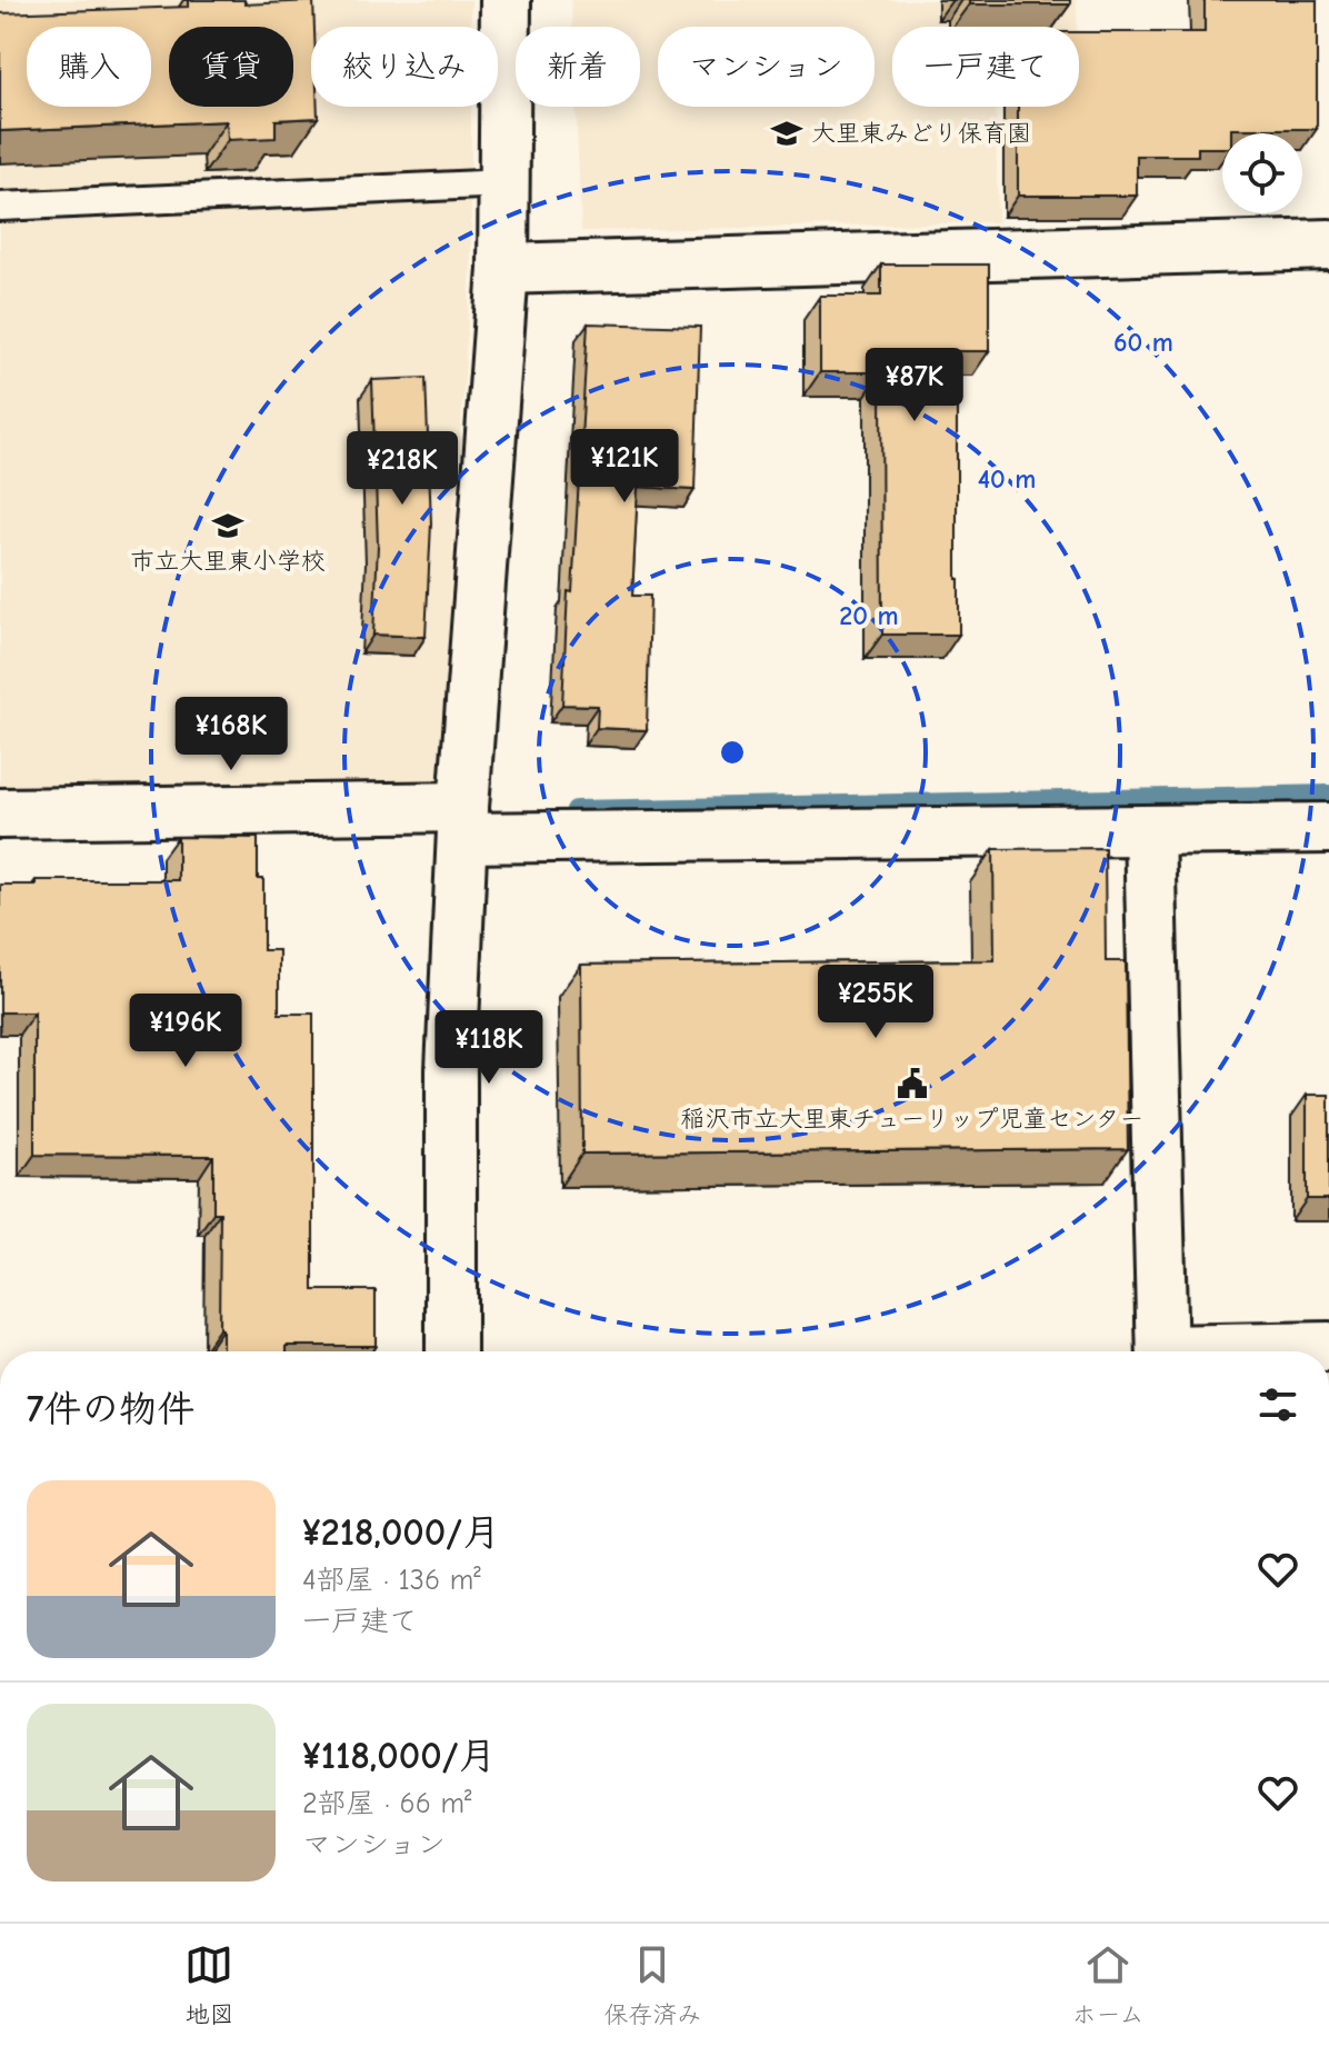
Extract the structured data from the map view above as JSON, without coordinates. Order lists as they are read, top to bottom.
{
  "places": {
    "school or university": ["大里東みどり保育園", "市立大里東小学校"],
    "public building": ["稲沢市立大里東チューリップ児童センター"]
  },
  "page": {
    "chip": [
      "購入",
      "賃貸",
      "絞り込み",
      "新着",
      "マンション",
      "一戸建て"
    ],
    "price": [
      "¥87K",
      "¥121K",
      "¥218K",
      "¥168K",
      "¥255K",
      "¥196K",
      "¥118K"
    ],
    "heading": "7件の物件",
    "list": [
      {
        "name": "¥218,000/月",
        "note": "4部屋 · 136 m² · 一戸建て"
      },
      {
        "name": "¥118,000/月",
        "note": "2部屋 · 66 m² · マンション"
      }
    ],
    "tabs": ["地図", "保存済み", "ホーム"]
  },
  "rings": ["60 m", "40 m", "20 m"]
}
